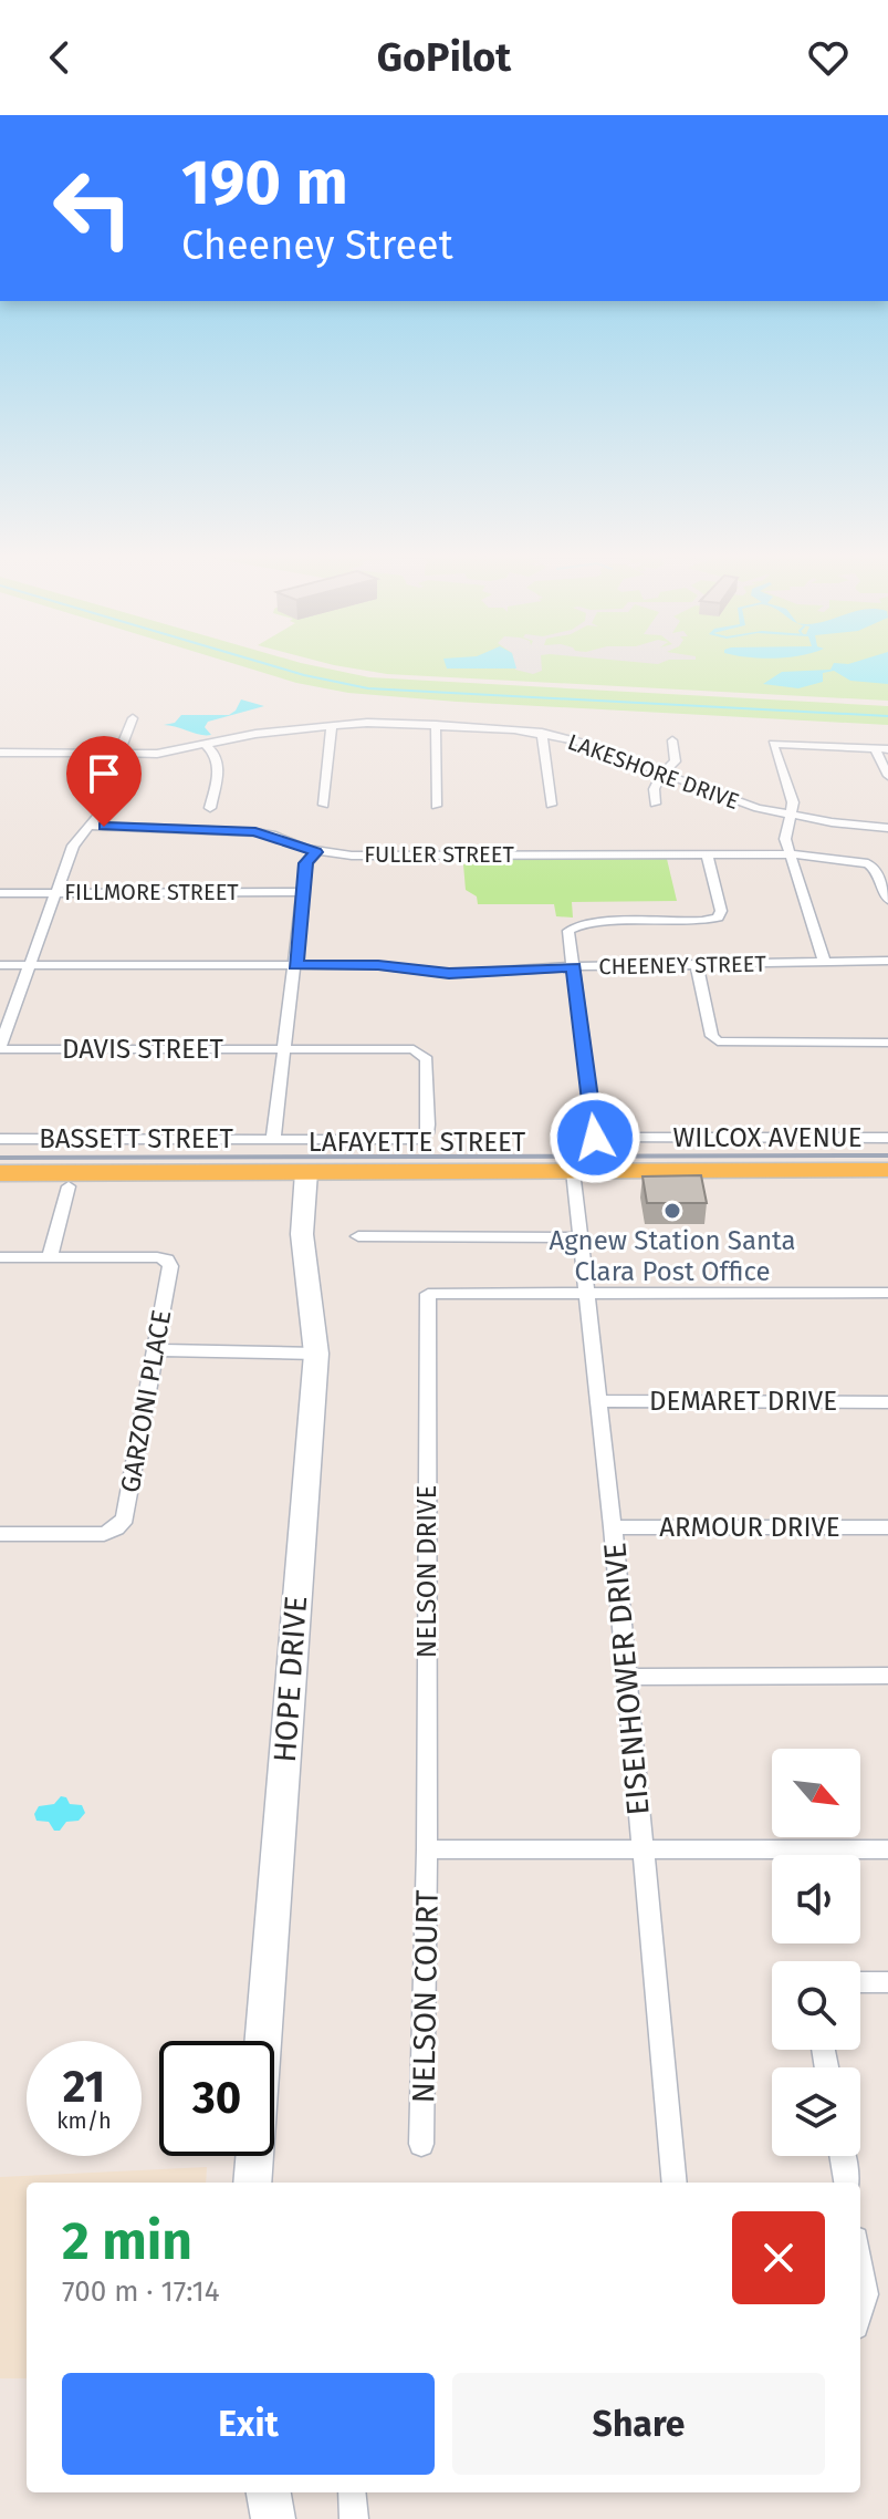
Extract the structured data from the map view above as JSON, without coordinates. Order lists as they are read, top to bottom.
{
  "streets": {
    "main road": ["LAFAYETTE STREET"],
    "street": [
      "LAKESHORE DRIVE",
      "FULLER STREET",
      "FILLMORE STREET",
      "CHEENEY STREET",
      "DAVIS STREET",
      "WILCOX AVENUE",
      "BASSETT STREET",
      "GARZONI PLACE",
      "DEMARET DRIVE",
      "ARMOUR DRIVE",
      "NELSON DRIVE",
      "HOPE DRIVE",
      "EISENHOWER DRIVE",
      "NELSON COURT"
    ]
  },
  "crossings": [
    ["CHEENEY STREET", "WILCOX AVENUE"],
    ["DAVIS STREET", "BASSETT STREET"],
    ["LAFAYETTE STREET", "HOPE DRIVE"],
    ["LAFAYETTE STREET", "EISENHOWER DRIVE"],
    ["DEMARET DRIVE", "EISENHOWER DRIVE"],
    ["ARMOUR DRIVE", "EISENHOWER DRIVE"],
    ["NELSON DRIVE", "EISENHOWER DRIVE"],
    ["NELSON DRIVE", "NELSON COURT"]
  ],
  "places": ["Agnew Station Santa Clara Post Office"],
  "north": "bottom right",
  "page": {
    "header": "GoPilot",
    "turn": ["190 m", "Cheeney Street"],
    "speed": "21 km/h",
    "limit": "30",
    "heading": ["2 min", "700 m · 17:14"],
    "buttons": ["Exit", "Share"]
  }
}
